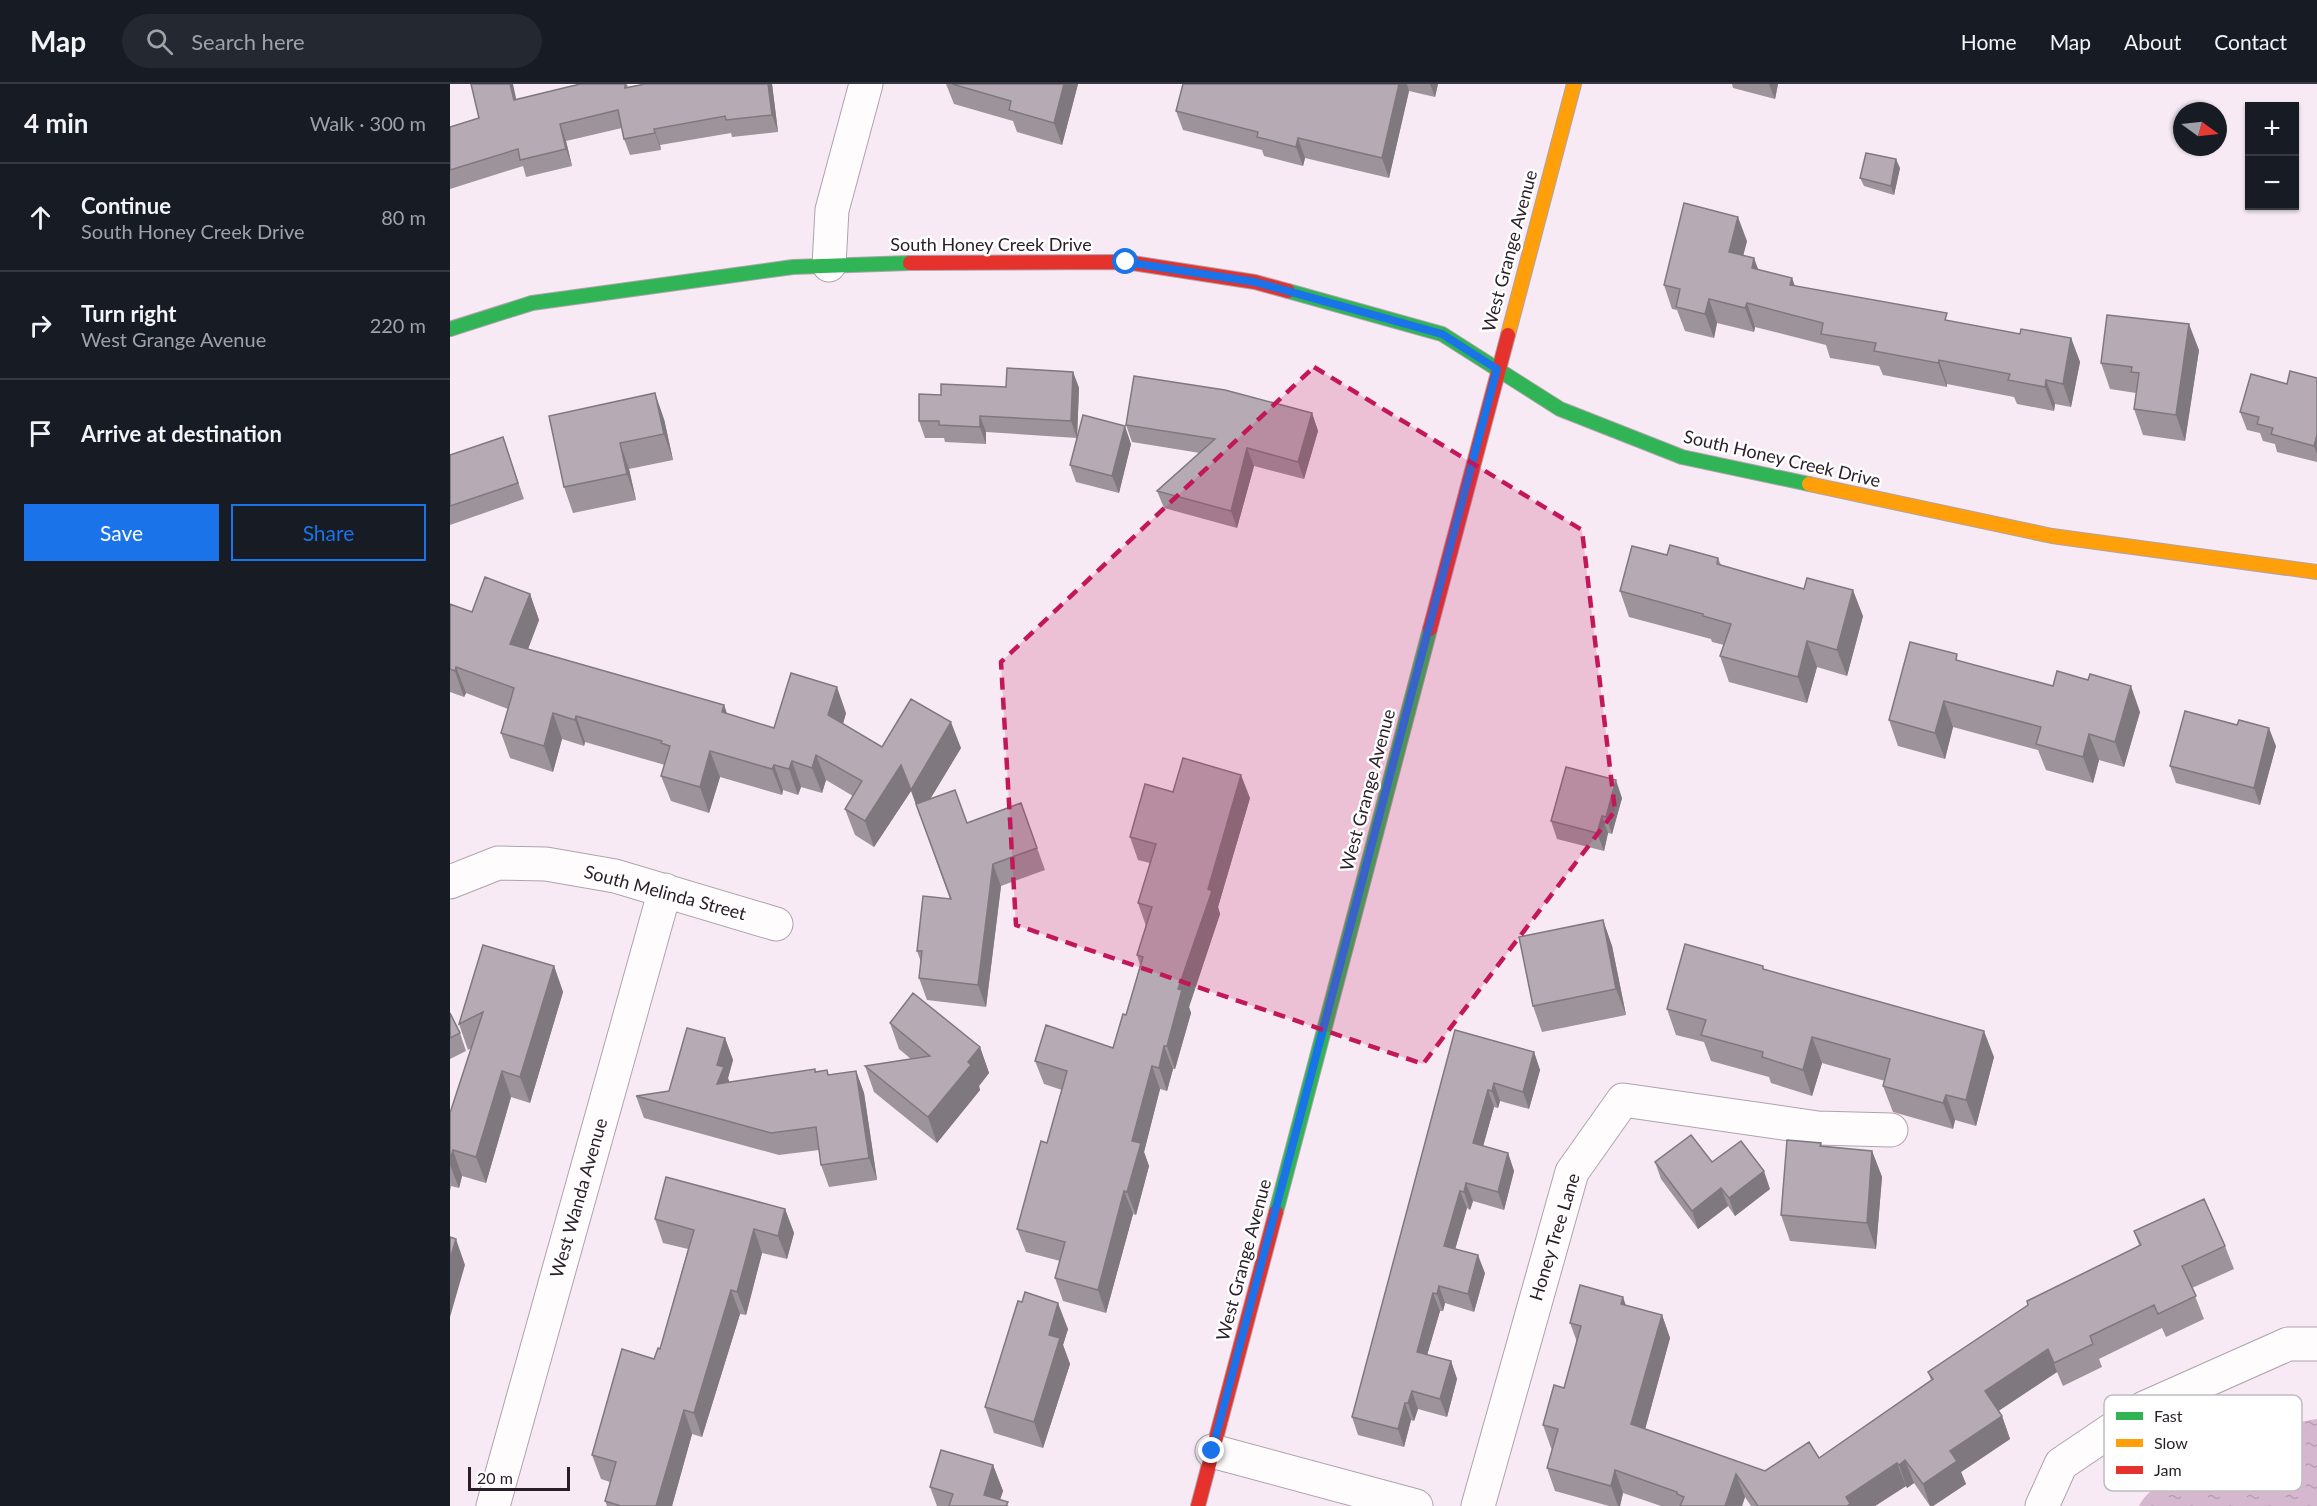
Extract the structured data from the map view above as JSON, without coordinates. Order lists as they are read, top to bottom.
{
  "streets": {
    "street": [
      "South Honey Creek Drive",
      "West Grange Avenue",
      "South Melinda Street",
      "West Wanda Avenue",
      "Honey Tree Lane"
    ]
  },
  "crossings": [
    ["South Honey Creek Drive", "West Grange Avenue"],
    ["South Melinda Street", "West Wanda Avenue"]
  ],
  "legend": ["Fast", "Slow", "Jam"],
  "scale_bar": "20 m",
  "north": "right",
  "page": {
    "header": "Map",
    "search": "Search here",
    "nav": [
      "Home",
      "Map",
      "About",
      "Contact"
    ],
    "heading": ["4 min", "Walk · 300 m"],
    "map_buttons": ["+", "−"],
    "list": [
      ["Continue", "South Honey Creek Drive", "80 m"],
      ["Turn right", "West Grange Avenue", "220 m"],
      "Arrive at destination"
    ],
    "buttons": ["Save", "Share"],
    "scale": "20 m"
  }
}
